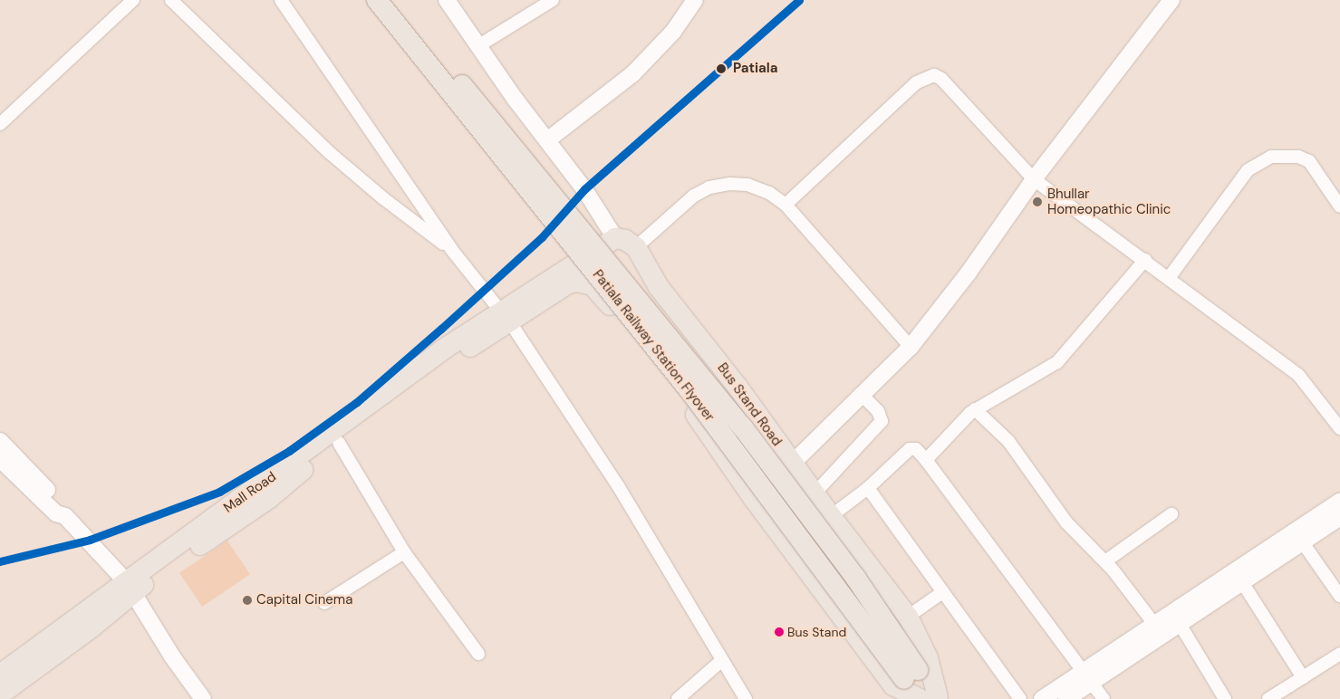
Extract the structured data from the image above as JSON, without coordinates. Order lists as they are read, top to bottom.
{
  "streets": {
    "main road": ["Patiala Railway Station Flyover", "Bus Stand Road", "Mall Road"]
  },
  "crossings": [
    ["Patiala Railway Station Flyover", "Bus Stand Road"]
  ],
  "places": [
    "Patiala",
    "Bhullar Homeopathic Clinic",
    "Capital Cinema",
    "Bus Stand"
  ]
}
